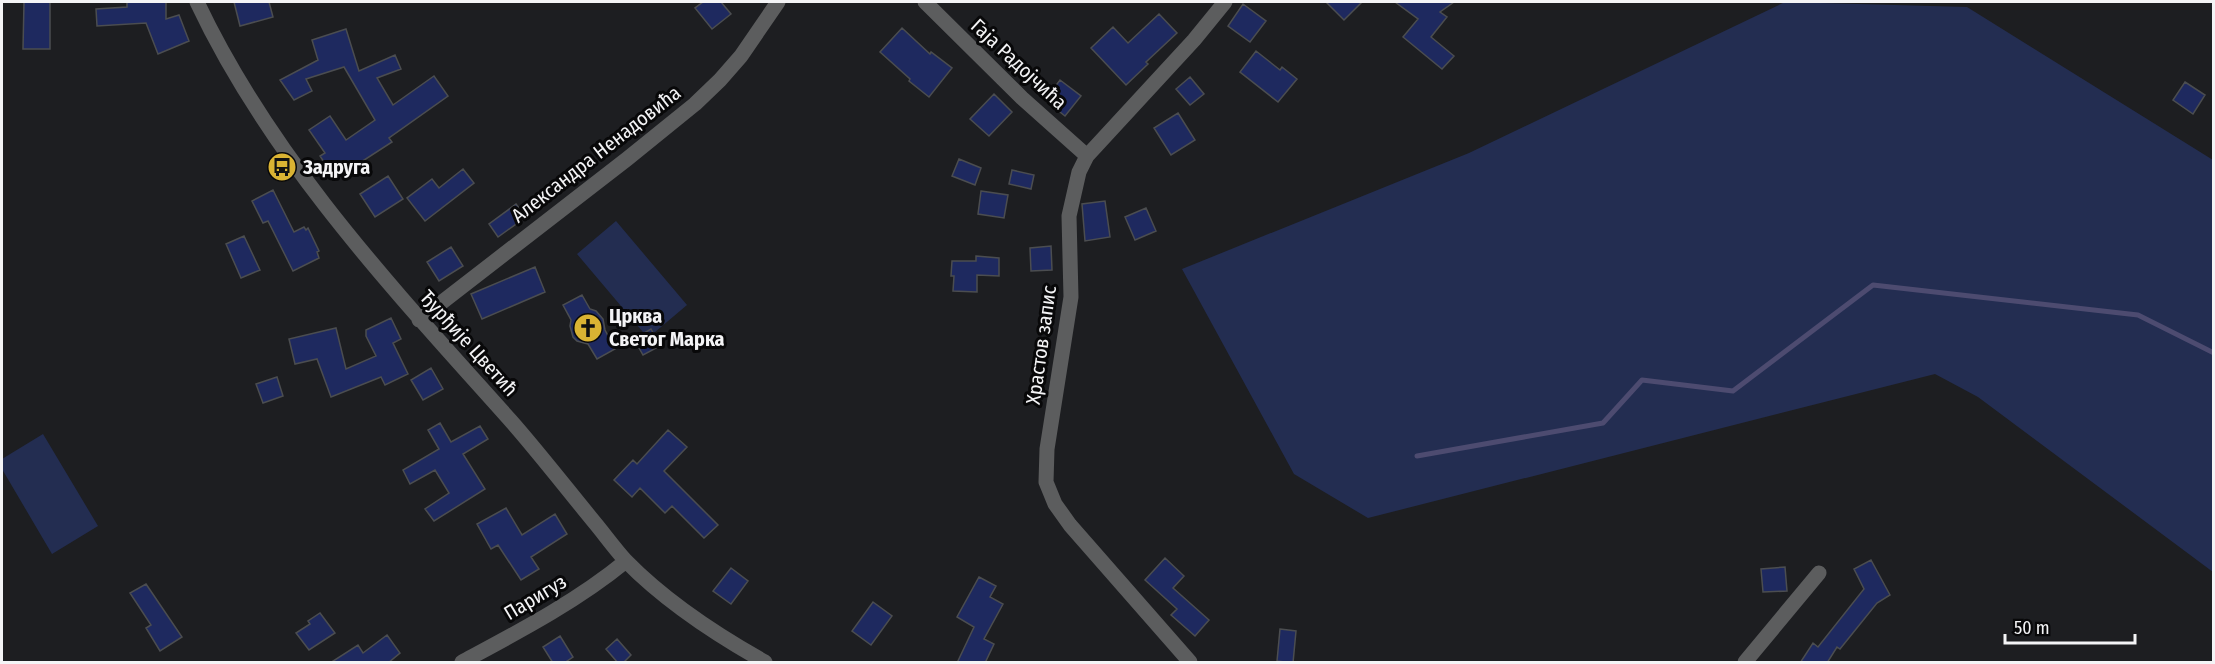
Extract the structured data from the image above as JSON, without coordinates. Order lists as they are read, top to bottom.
{
  "streets": {
    "street": [
      "Гаја Радојчића",
      "Александра Ненадовића",
      "Ђурђије Цветић",
      "Храстов запис",
      "Паригуз"
    ]
  },
  "crossings": [
    ["Гаја Радојчића", "Храстов запис"],
    ["Александра Ненадовића", "Ђурђије Цветић"],
    ["Ђурђије Цветић", "Паригуз"]
  ],
  "places": {
    "bus stop": ["Задруга"],
    "church": ["Црква Светог Марка"]
  },
  "scale_bar": "50 m"
}
